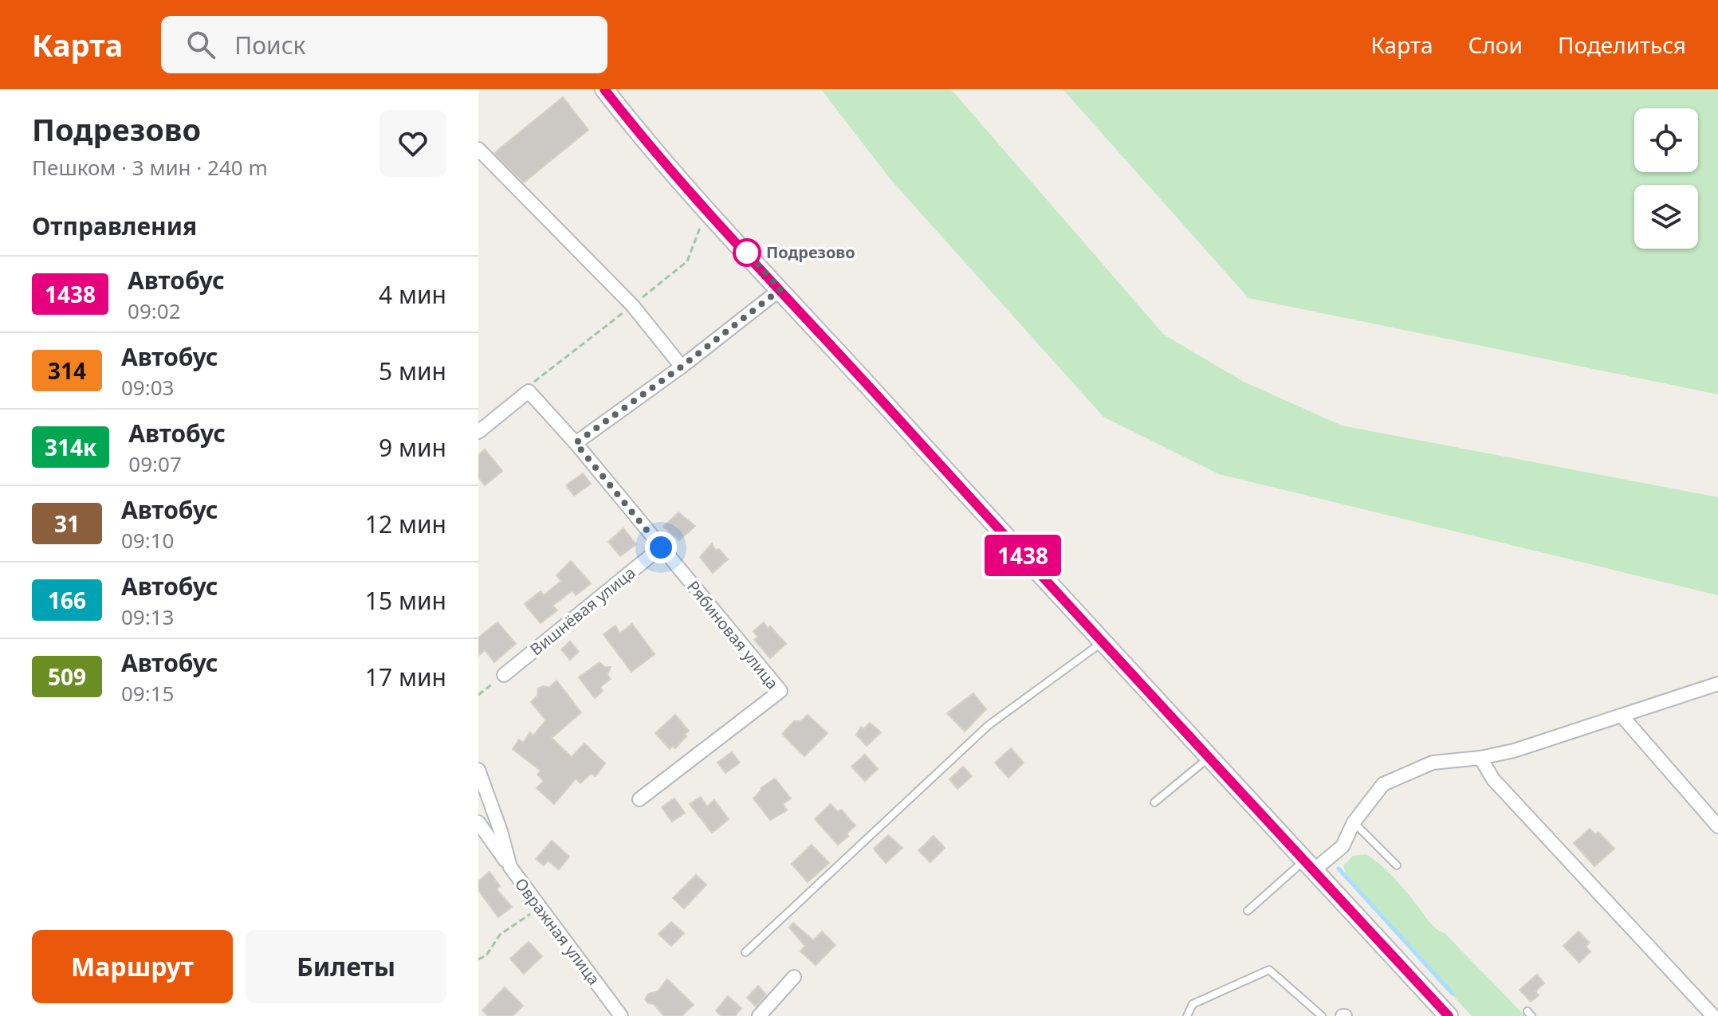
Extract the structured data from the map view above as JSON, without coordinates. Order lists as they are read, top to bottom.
{
  "streets": {
    "street": ["Вишнёвая улица", "Рябиновая улица", "Овражная улица"]
  },
  "crossings": [
    ["Вишнёвая улица", "Рябиновая улица"]
  ],
  "places": ["Подрезово"],
  "lines": ["bus line 1438"],
  "page": {
    "header": "Карта",
    "search": "Поиск",
    "nav": ["Карта", "Слои", "Поделиться"],
    "heading": [
      ["Подрезово", "Пешком · 3 мин · 240 m"],
      "Отправления"
    ],
    "on_map": "1438",
    "list": [
      {
        "mark": "1438",
        "name": "Автобус",
        "note": "09:02",
        "value": "4 мин"
      },
      {
        "mark": "314",
        "name": "Автобус",
        "note": "09:03",
        "value": "5 мин"
      },
      {
        "mark": "314к",
        "name": "Автобус",
        "note": "09:07",
        "value": "9 мин"
      },
      {
        "mark": "31",
        "name": "Автобус",
        "note": "09:10",
        "value": "12 мин"
      },
      {
        "mark": "166",
        "name": "Автобус",
        "note": "09:13",
        "value": "15 мин"
      },
      {
        "mark": "509",
        "name": "Автобус",
        "note": "09:15",
        "value": "17 мин"
      }
    ],
    "buttons": ["Маршрут", "Билеты"]
  }
}
